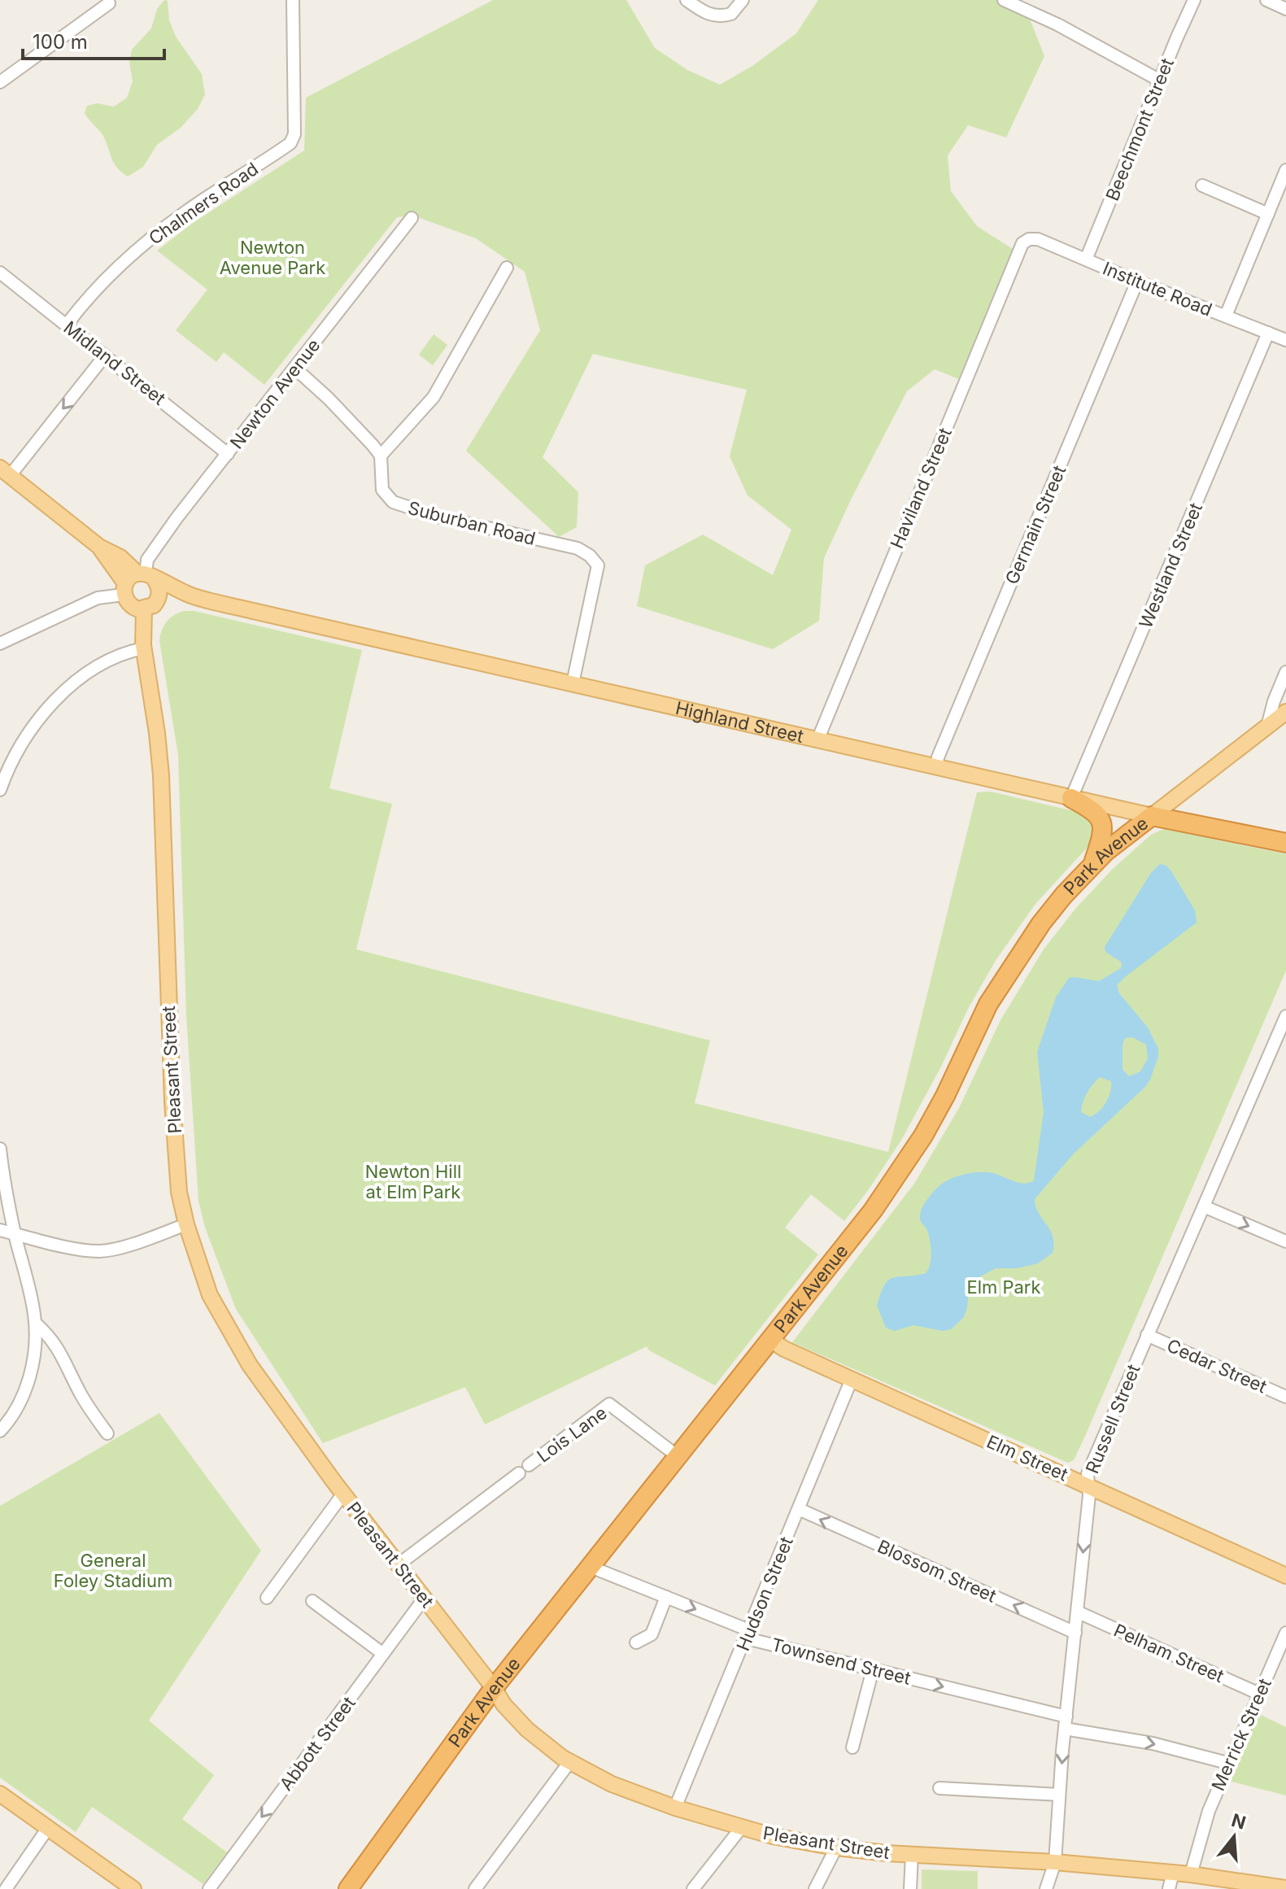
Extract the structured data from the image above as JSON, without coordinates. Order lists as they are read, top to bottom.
{
  "streets": {
    "highway": ["Highland Street", "Park Avenue"],
    "main road": ["Pleasant Street", "Elm Street"],
    "street": [
      "Beechmont Street",
      "Chalmers Road",
      "Institute Road",
      "Midland Street",
      "Newton Avenue",
      "Haviland Street",
      "Suburban Road",
      "Germain Street",
      "Westland Street",
      "Cedar Street",
      "Russell Street",
      "Lois Lane",
      "Blossom Street",
      "Hudson Street",
      "Pelham Street",
      "Townsend Street",
      "Merrick Street",
      "Abbott Street"
    ]
  },
  "crossings": [
    ["Beechmont Street", "Institute Road"],
    ["Chalmers Road", "Midland Street"],
    ["Institute Road", "Haviland Street"],
    ["Institute Road", "Germain Street"],
    ["Institute Road", "Westland Street"],
    ["Midland Street", "Newton Avenue"],
    ["Newton Avenue", "Highland Street"],
    ["Newton Avenue", "Pleasant Street"],
    ["Haviland Street", "Highland Street"],
    ["Suburban Road", "Highland Street"],
    ["Germain Street", "Highland Street"],
    ["Westland Street", "Highland Street"],
    ["Highland Street", "Park Avenue"],
    ["Highland Street", "Pleasant Street"],
    ["Park Avenue", "Pleasant Street"],
    ["Park Avenue", "Lois Lane"],
    ["Park Avenue", "Elm Street"],
    ["Park Avenue", "Townsend Street"],
    ["Pleasant Street", "Russell Street"],
    ["Pleasant Street", "Lois Lane"],
    ["Pleasant Street", "Hudson Street"],
    ["Pleasant Street", "Merrick Street"],
    ["Pleasant Street", "Abbott Street"],
    ["Cedar Street", "Russell Street"],
    ["Russell Street", "Elm Street"],
    ["Russell Street", "Blossom Street"],
    ["Russell Street", "Pelham Street"],
    ["Russell Street", "Townsend Street"],
    ["Elm Street", "Hudson Street"],
    ["Blossom Street", "Hudson Street"],
    ["Hudson Street", "Townsend Street"],
    ["Pelham Street", "Merrick Street"],
    ["Townsend Street", "Merrick Street"]
  ],
  "one_way": ["Blossom Street", "Townsend Street", "Abbott Street"],
  "parks": [
    "Newton Avenue Park",
    "Newton Hill at Elm Park",
    "Elm Park",
    "General Foley Stadium"
  ],
  "scale_bar": "100 m",
  "north": "top"
}
